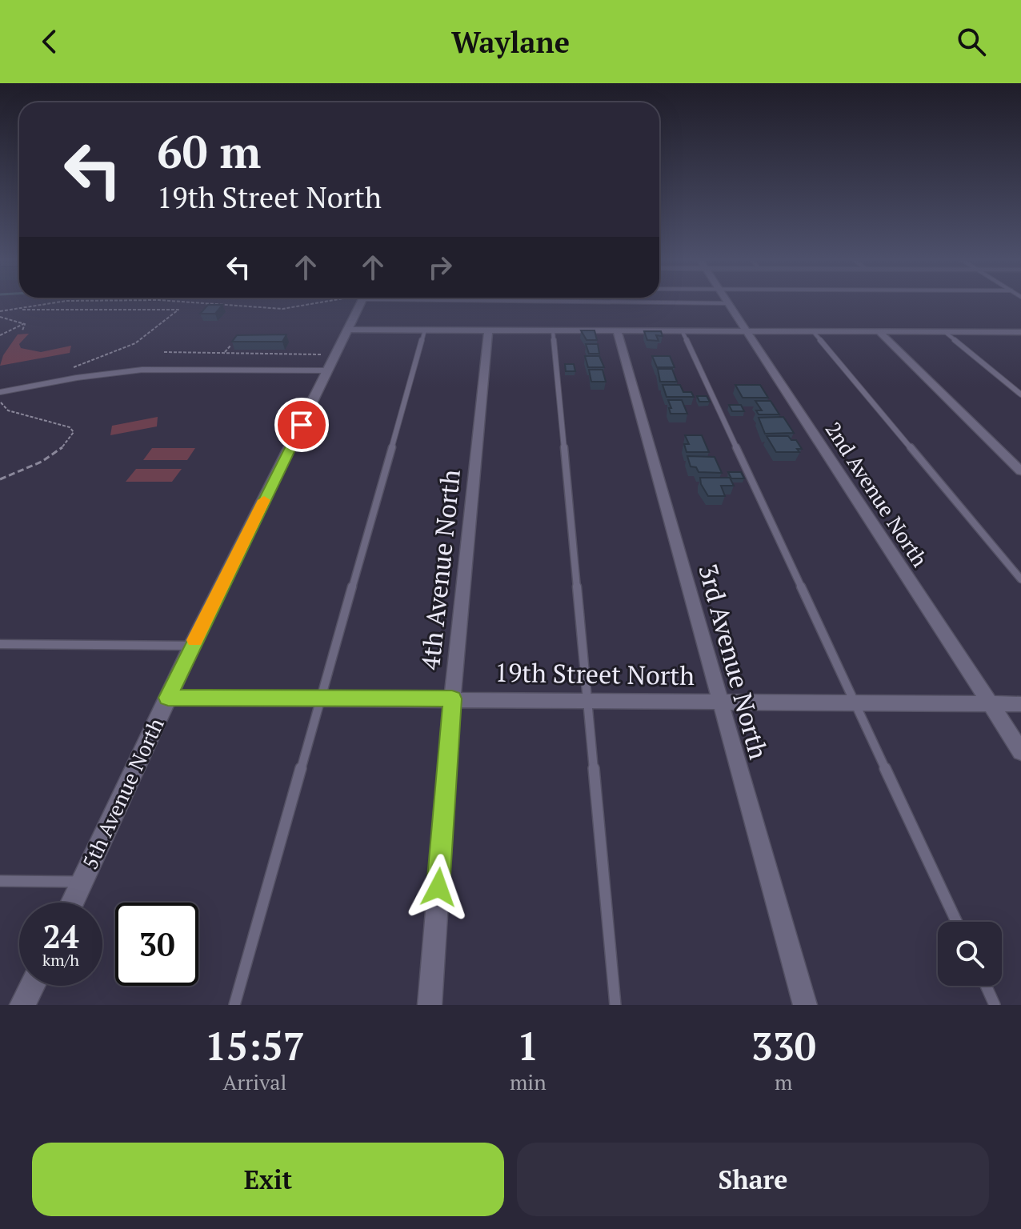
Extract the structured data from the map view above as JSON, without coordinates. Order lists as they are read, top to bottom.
{
  "streets": {
    "street": [
      "2nd Avenue North",
      "4th Avenue North",
      "3rd Avenue North",
      "19th Street North",
      "5th Avenue North"
    ]
  },
  "crossings": [
    ["2nd Avenue North", "19th Street North"],
    ["4th Avenue North", "19th Street North"],
    ["3rd Avenue North", "19th Street North"],
    ["19th Street North", "5th Avenue North"]
  ],
  "page": {
    "header": "Waylane",
    "turn": ["60 m", "19th Street North"],
    "speed": "24 km/h",
    "limit": "30",
    "eta": [
      "15:57",
      "Arrival",
      "1",
      "min",
      "330",
      "m"
    ],
    "buttons": ["Exit", "Share"]
  }
}
